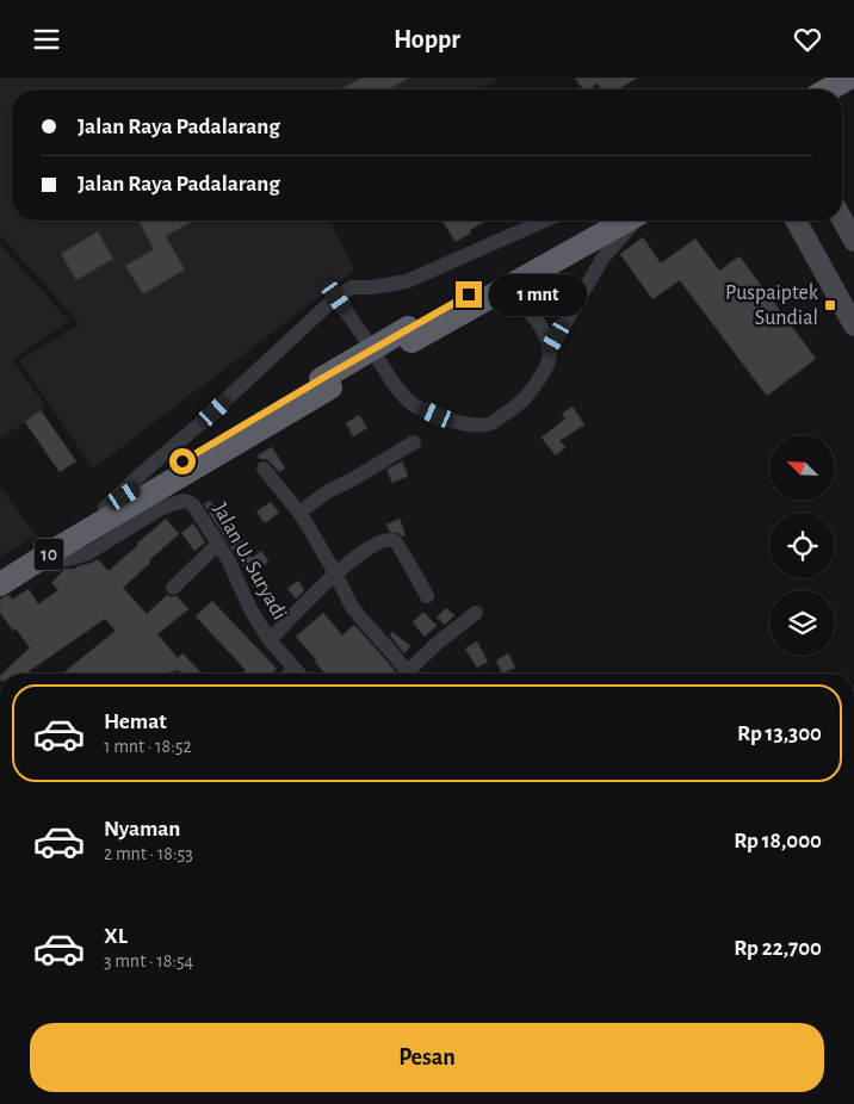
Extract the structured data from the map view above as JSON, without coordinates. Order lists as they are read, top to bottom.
{
  "streets": {
    "highway": ["10"],
    "street": ["Jalan U. Suryadi"]
  },
  "crossings": [
    ["10", "Jalan U. Suryadi"]
  ],
  "places": {
    "transit": ["Puspaiptek Sundial"]
  },
  "north": "top left",
  "page": {
    "header": "Hoppr",
    "banner": ["Jalan Raya Padalarang", "Jalan Raya Padalarang"],
    "bubble": "1 mnt",
    "list": [
      {
        "name": "Hemat",
        "note": "1 mnt · 18:52",
        "value": "Rp 13,300"
      },
      {
        "name": "Nyaman",
        "note": "2 mnt · 18:53",
        "value": "Rp 18,000"
      },
      {
        "name": "XL",
        "note": "3 mnt · 18:54",
        "value": "Rp 22,700"
      }
    ],
    "buttons": "Pesan"
  }
}
